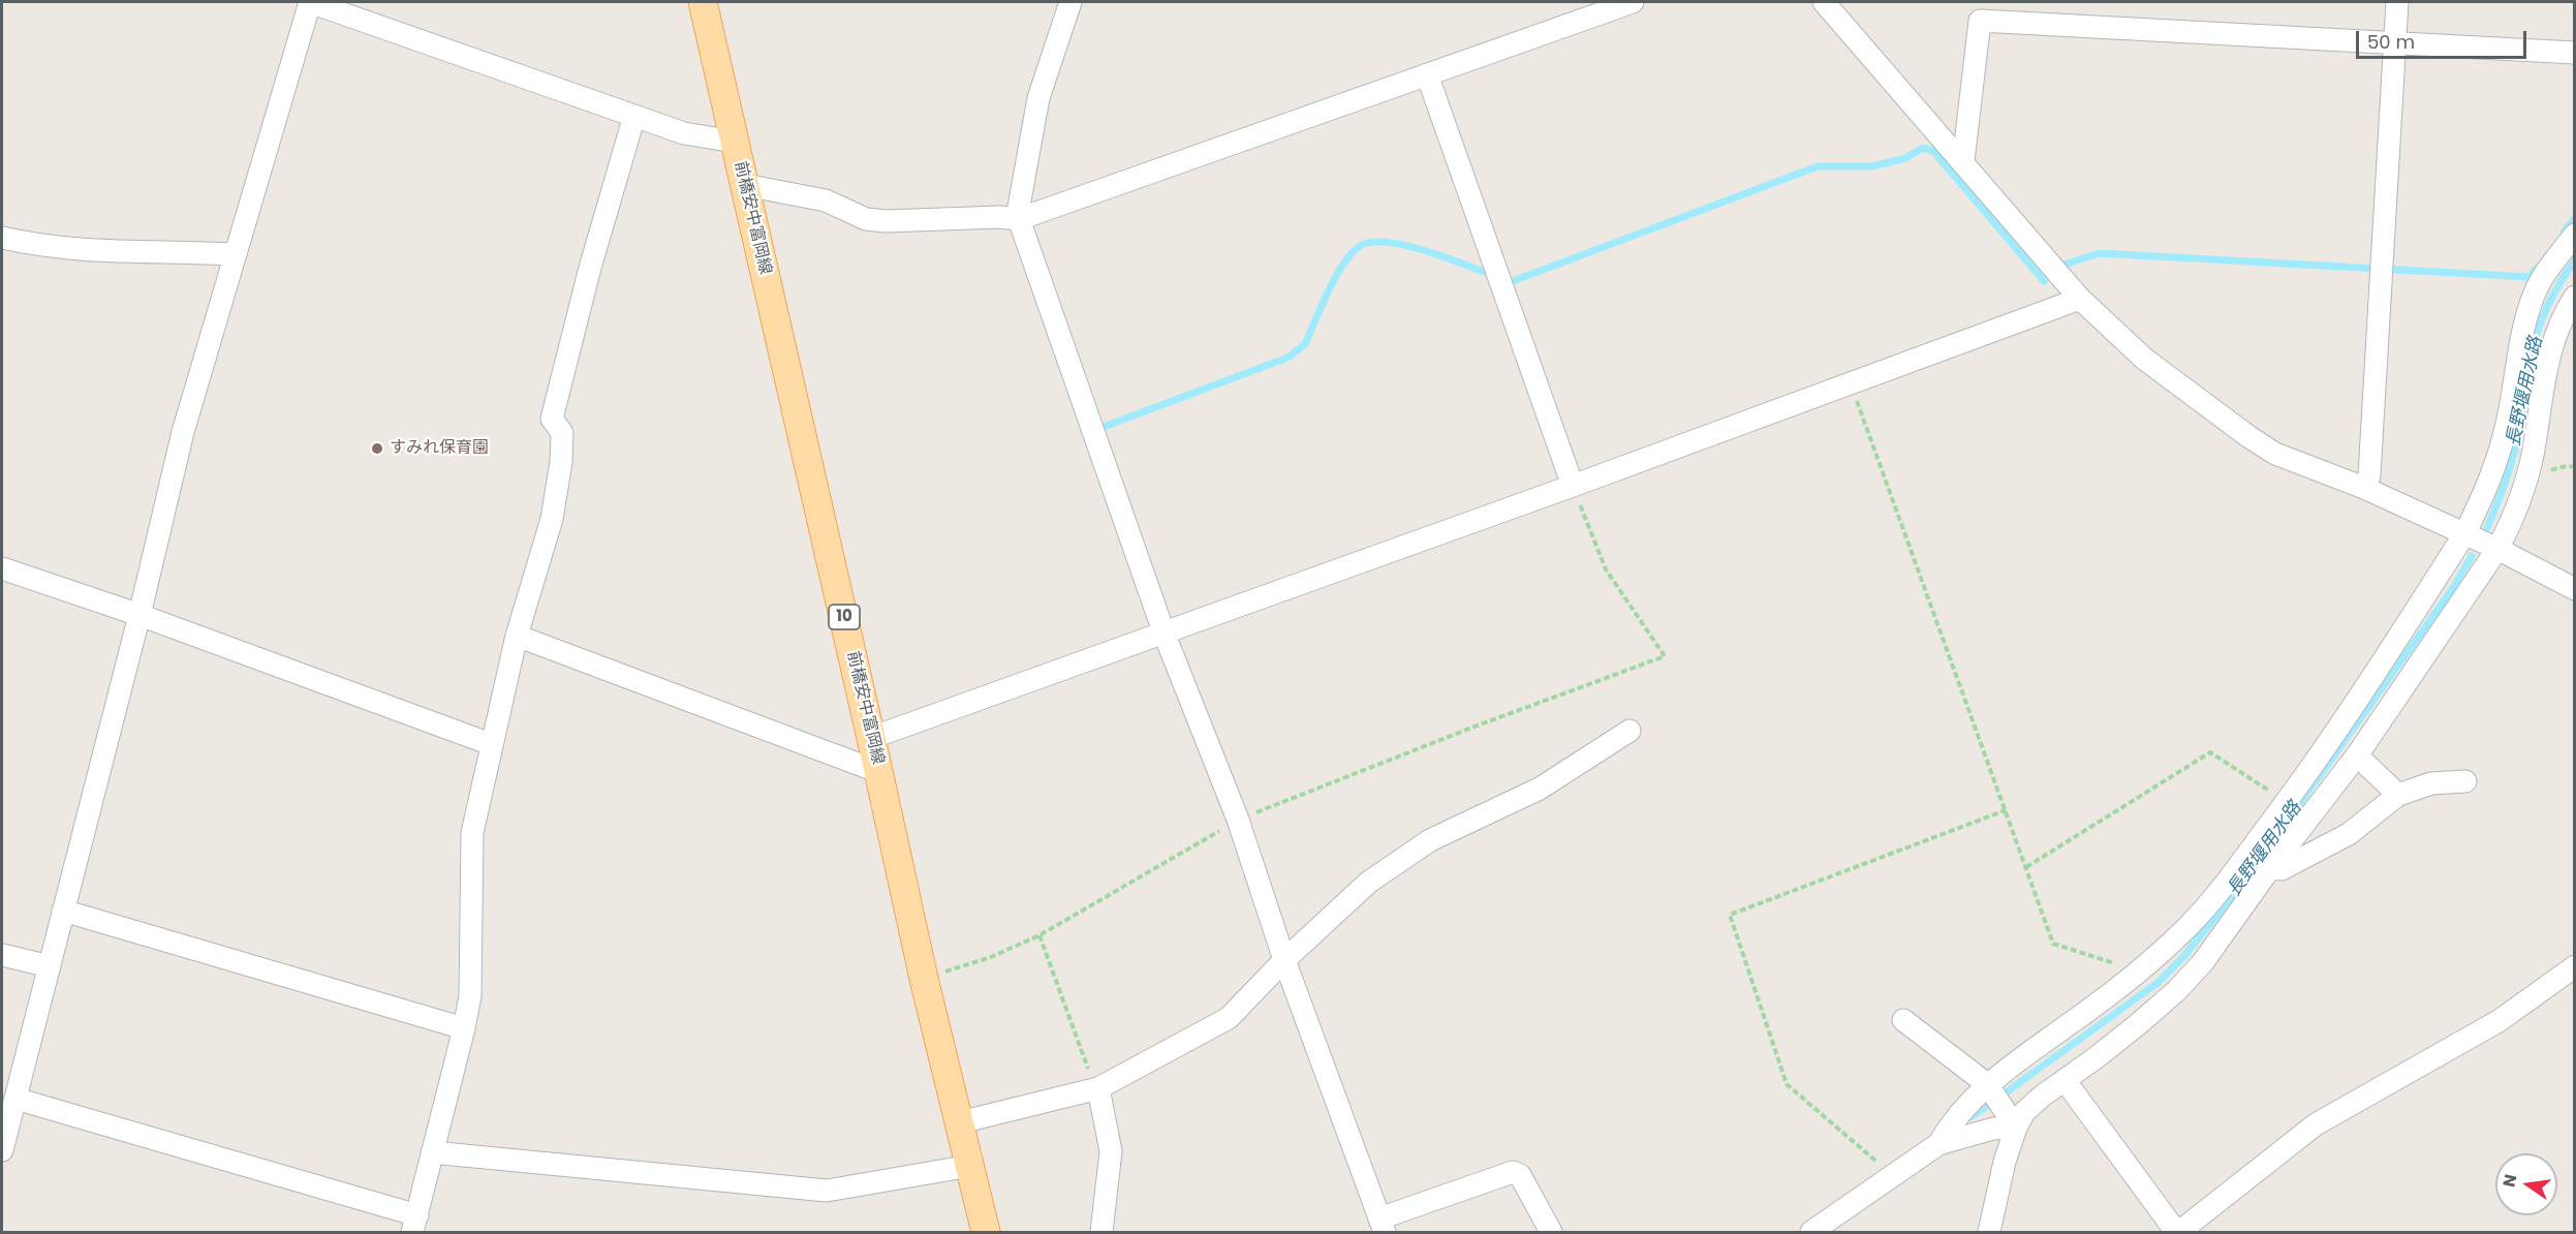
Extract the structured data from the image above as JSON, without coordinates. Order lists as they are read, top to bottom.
{
  "streets": {
    "main road": ["前橋安中富岡線", "10"]
  },
  "water": ["長野堰用水路"],
  "places": ["すみれ保育園"],
  "scale_bar": "50 m",
  "north": "left"
}
